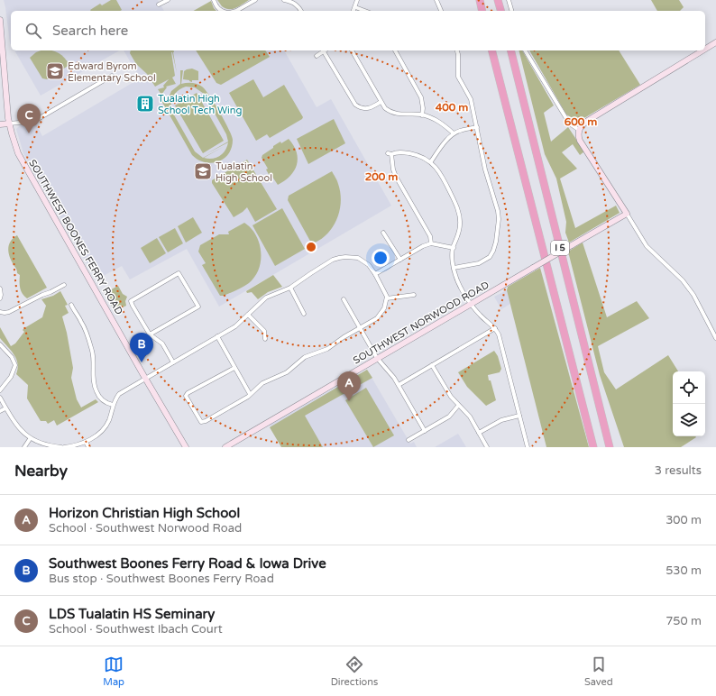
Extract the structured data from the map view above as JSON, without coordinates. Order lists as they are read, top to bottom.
{
  "streets": {
    "highway": ["I 5"],
    "street": ["SOUTHWEST BOONES FERRY ROAD", "SOUTHWEST NORWOOD ROAD"]
  },
  "places": {
    "school or university": ["Edward Byrom Elementary School", "Tualatin High School"],
    "building": ["Tualatin High School Tech Wing"]
  },
  "page": {
    "search": "Search here",
    "pins": ["C", "B", "A"],
    "heading": ["Nearby", "3 results"],
    "list": [
      {
        "mark": "A",
        "name": "Horizon Christian High School",
        "note": "School · Southwest Norwood Road",
        "value": "300 m"
      },
      {
        "mark": "B",
        "name": "Southwest Boones Ferry Road & Iowa Drive",
        "note": "Bus stop · Southwest Boones Ferry Road",
        "value": "530 m"
      },
      {
        "mark": "C",
        "name": "LDS Tualatin HS Seminary",
        "note": "School · Southwest Ibach Court",
        "value": "750 m"
      }
    ],
    "nav": ["Map", "Directions", "Saved"]
  },
  "rings": ["400 m", "600 m", "200 m"]
}
